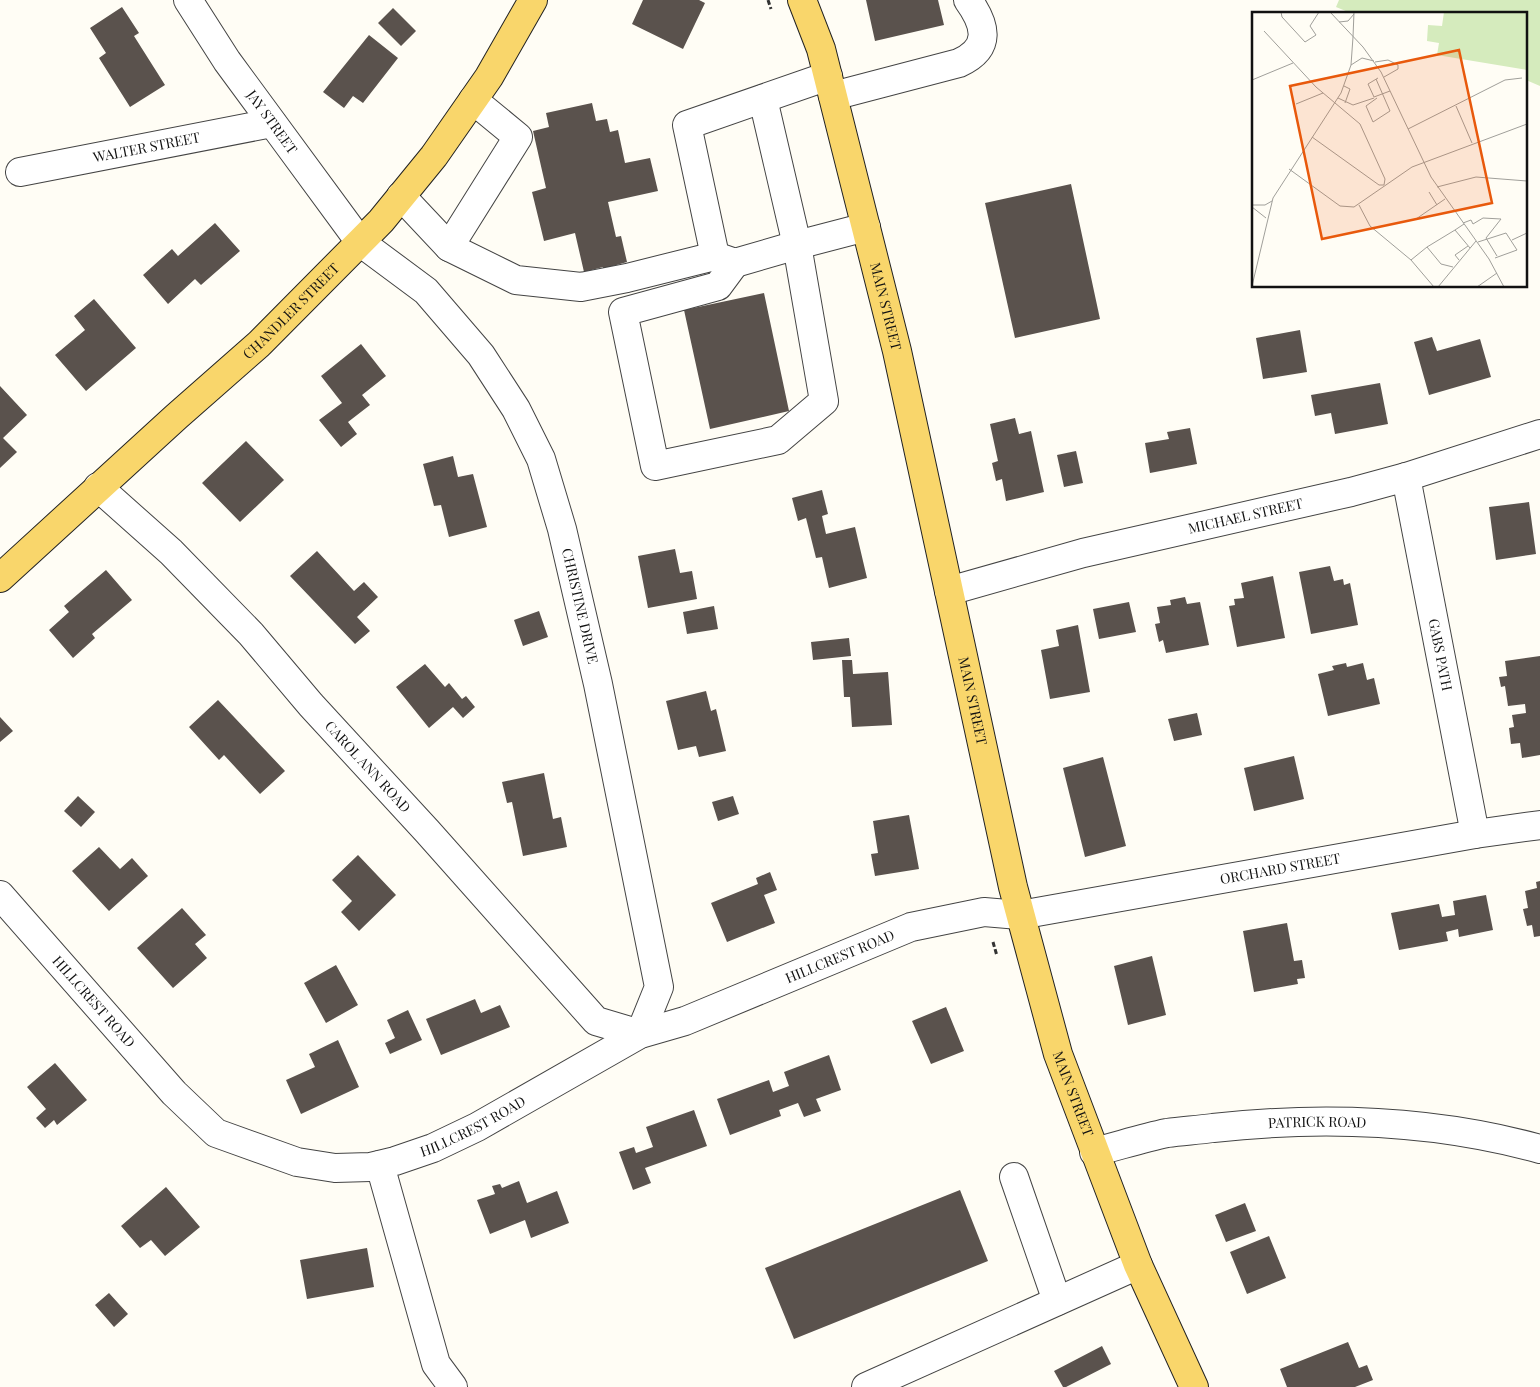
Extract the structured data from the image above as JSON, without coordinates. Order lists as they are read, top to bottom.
{
  "streets": {
    "main road": ["MAIN STREET", "CHANDLER STREET"],
    "street": [
      "JAY STREET",
      "WALTER STREET",
      "MICHAEL STREET",
      "CHRISTINE DRIVE",
      "GABS PATH",
      "CAROL ANN ROAD",
      "ORCHARD STREET",
      "HILLCREST ROAD",
      "PATRICK ROAD"
    ]
  },
  "crossings": [
    ["JAY STREET", "WALTER STREET"],
    ["JAY STREET", "CHANDLER STREET"],
    ["JAY STREET", "CHRISTINE DRIVE"],
    ["MAIN STREET", "MICHAEL STREET"],
    ["MAIN STREET", "ORCHARD STREET"],
    ["MAIN STREET", "HILLCREST ROAD"],
    ["MAIN STREET", "PATRICK ROAD"],
    ["CHANDLER STREET", "CHRISTINE DRIVE"],
    ["CHANDLER STREET", "CAROL ANN ROAD"],
    ["MICHAEL STREET", "GABS PATH"],
    ["CHRISTINE DRIVE", "CAROL ANN ROAD"],
    ["CHRISTINE DRIVE", "HILLCREST ROAD"],
    ["GABS PATH", "ORCHARD STREET"],
    ["CAROL ANN ROAD", "HILLCREST ROAD"],
    ["ORCHARD STREET", "HILLCREST ROAD"]
  ]
}
